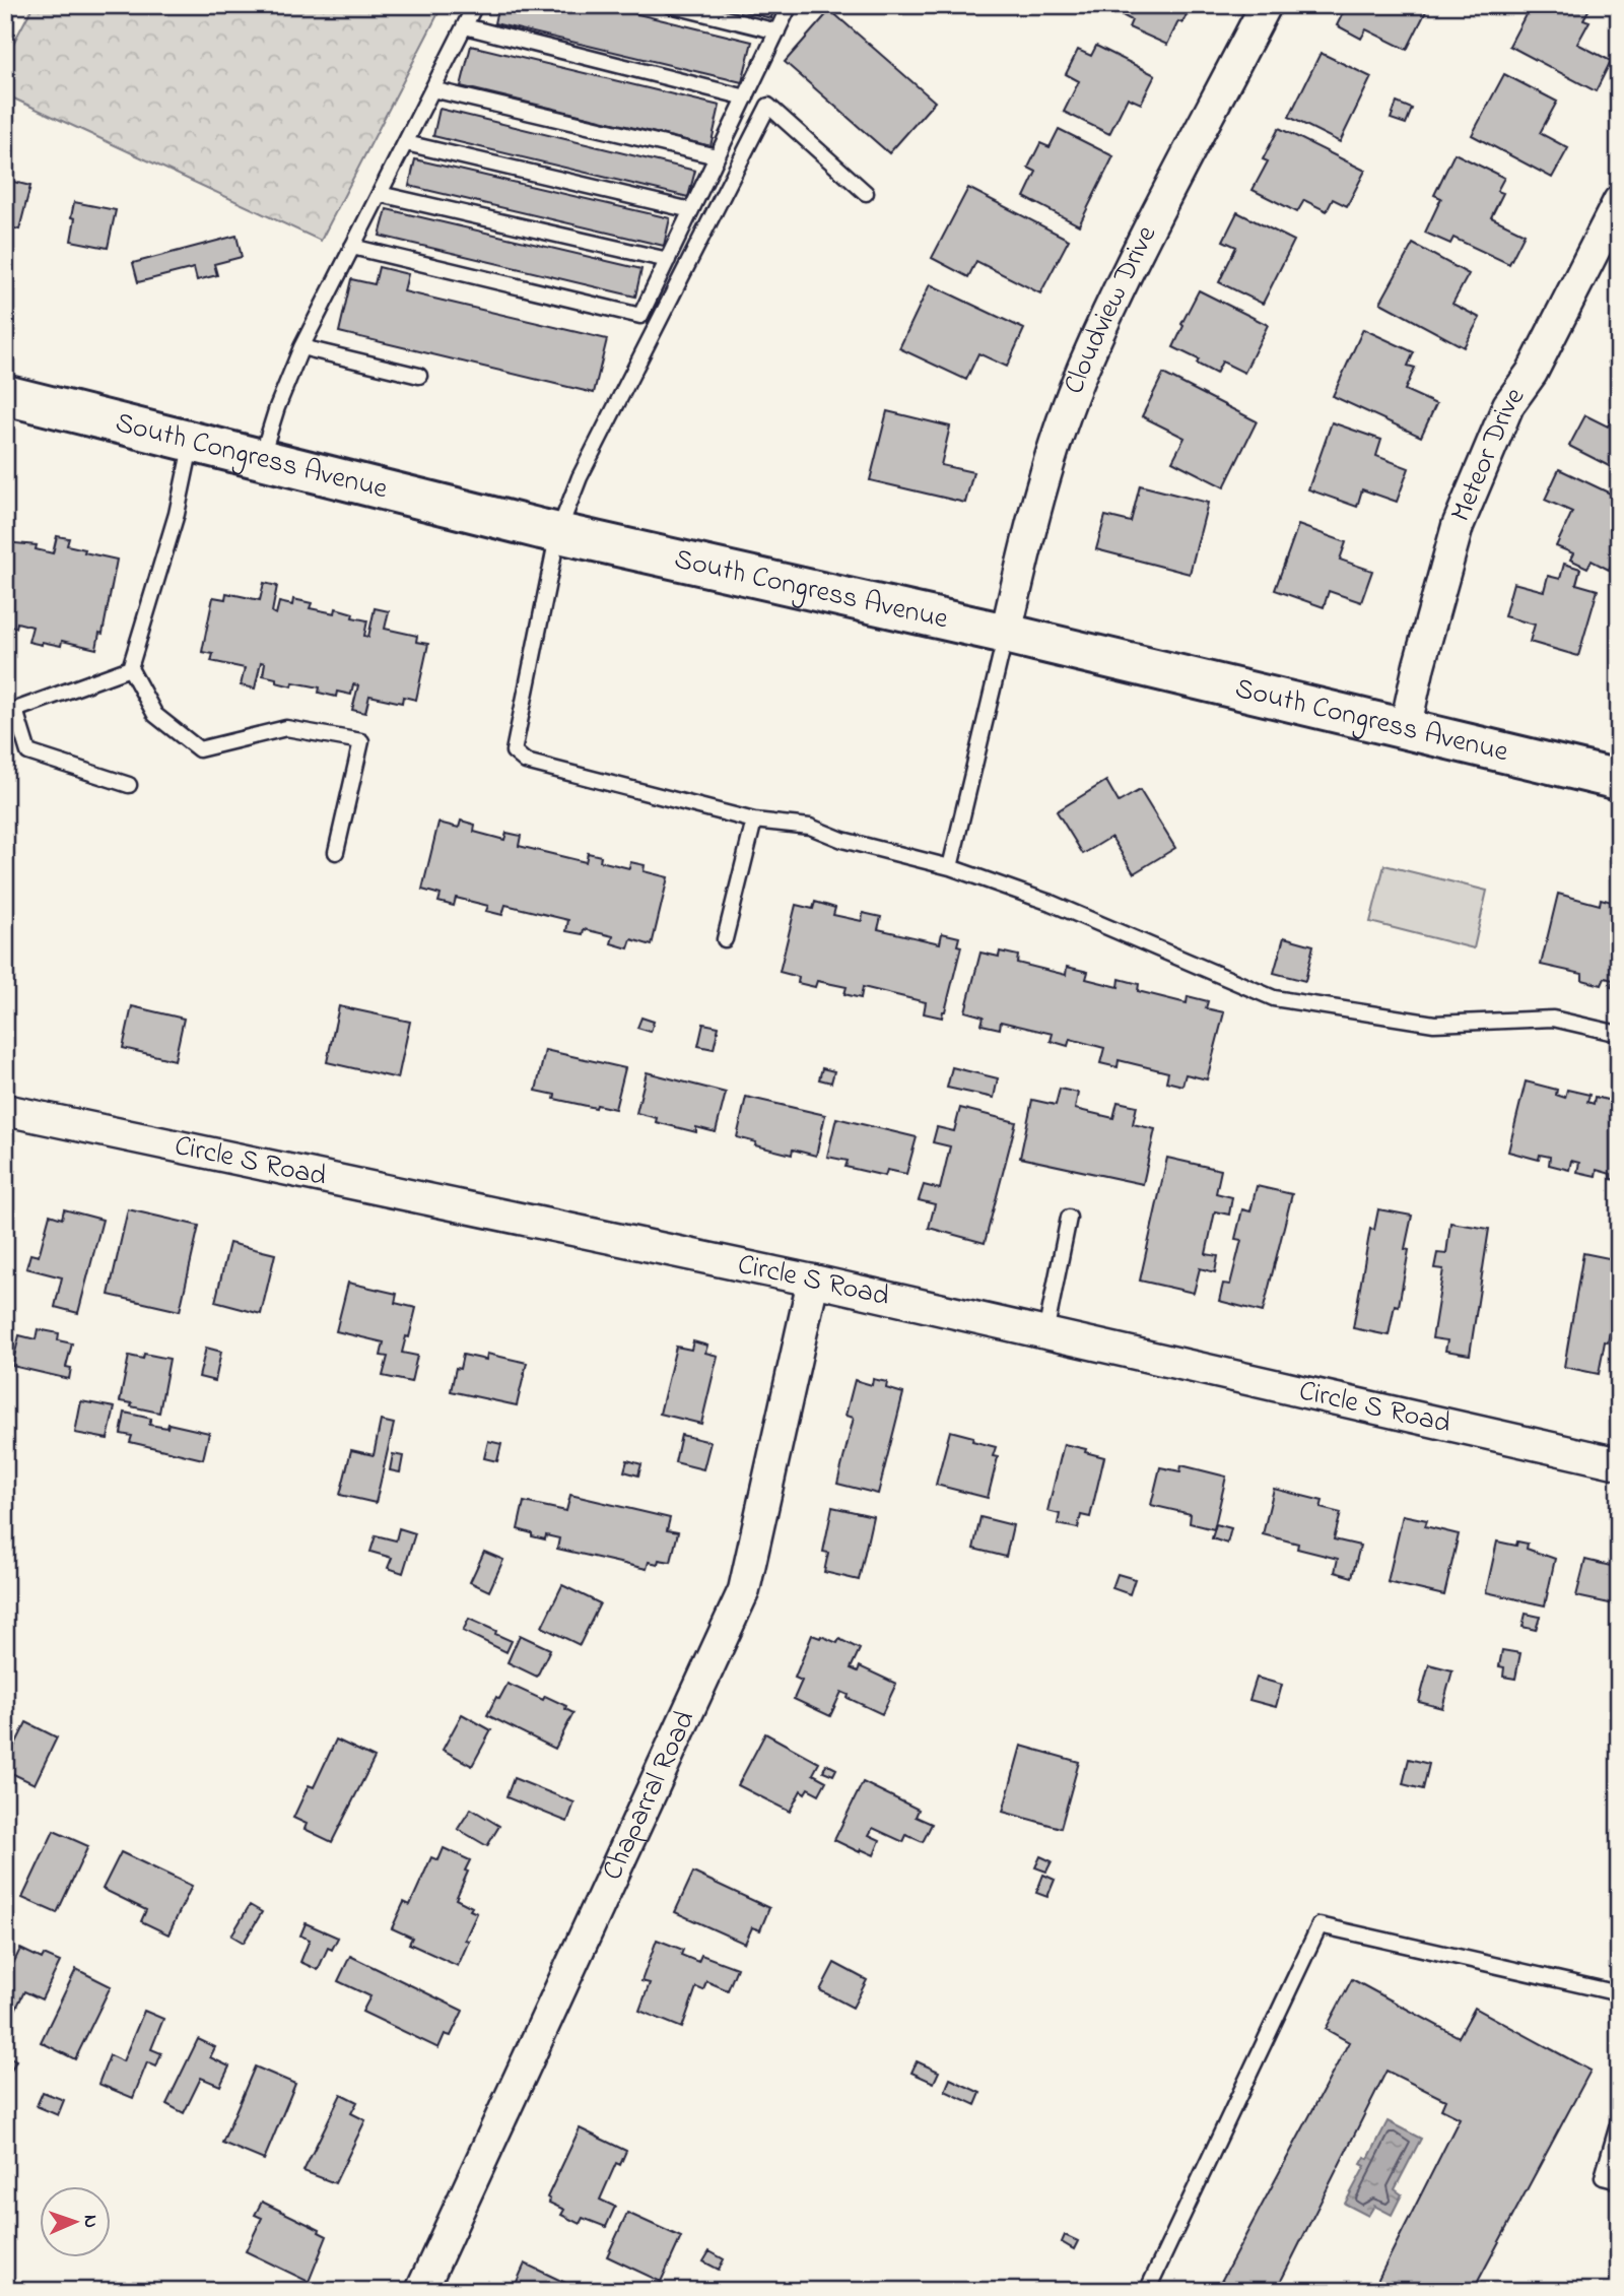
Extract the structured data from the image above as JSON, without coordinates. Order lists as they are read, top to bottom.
{
  "streets": {
    "main road": ["South Congress Avenue"],
    "street": [
      "Cloudview Drive",
      "Meteor Drive",
      "Circle S Road",
      "Chaparral Road"
    ]
  },
  "crossings": [
    ["Cloudview Drive", "South Congress Avenue"],
    ["South Congress Avenue", "Meteor Drive"],
    ["Circle S Road", "Chaparral Road"]
  ],
  "north": "right"
}
